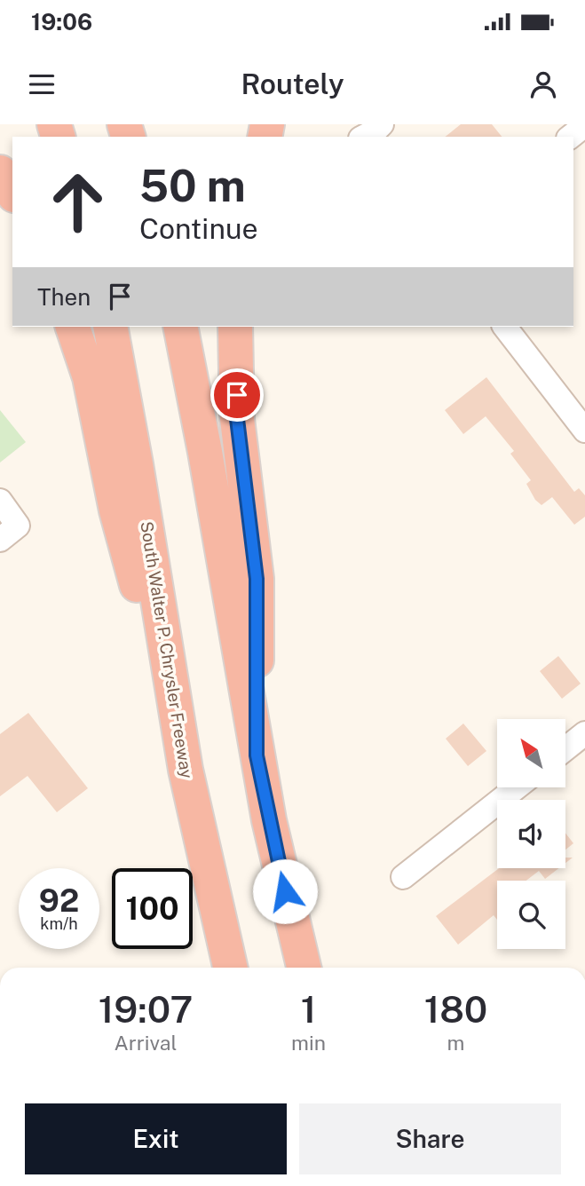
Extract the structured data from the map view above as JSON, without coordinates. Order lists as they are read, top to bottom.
{
  "streets": {
    "highway": ["South Walter P. Chrysler Freeway"]
  },
  "north": "top left",
  "page": {
    "status": "19:06",
    "header": "Routely",
    "turn": ["50 m", "Continue"],
    "then": "Then",
    "speed": "92 km/h",
    "limit": "100",
    "eta": [
      "19:07",
      "Arrival",
      "1",
      "min",
      "180",
      "m"
    ],
    "buttons": ["Exit", "Share"]
  }
}
